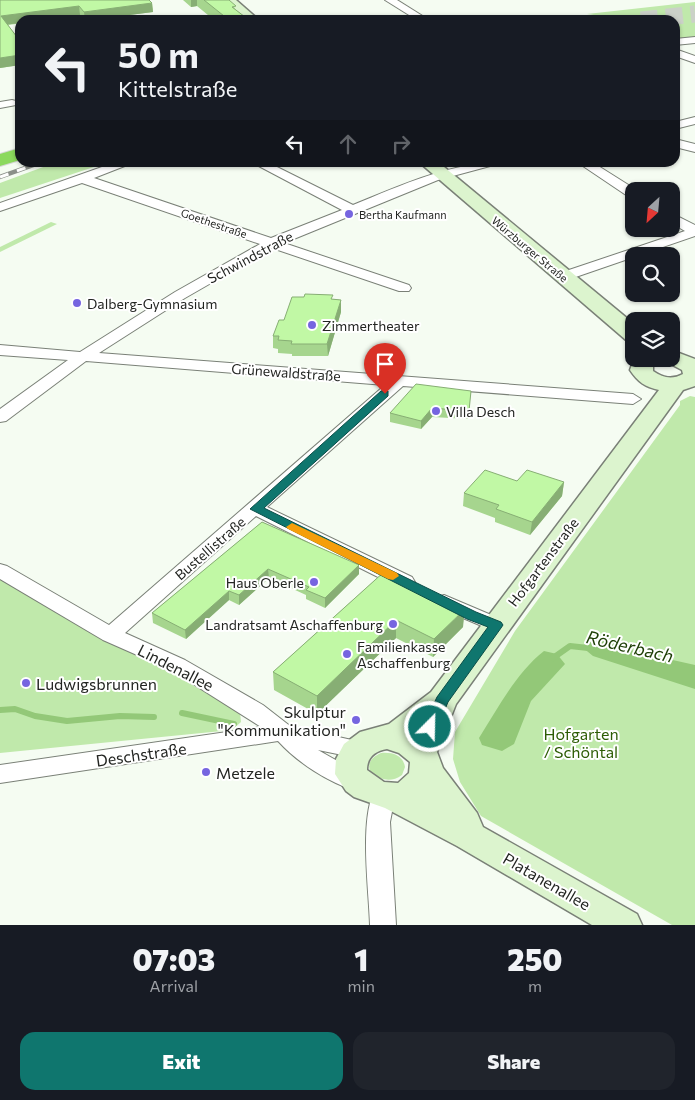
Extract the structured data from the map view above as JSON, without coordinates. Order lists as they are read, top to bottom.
{
  "streets": {
    "main road": ["Würzburger Straße", "Hofgartenstraße", "Platanenallee"],
    "street": [
      "Goethestraße",
      "Schwindstraße",
      "Grünewaldstraße",
      "Bustellistraße",
      "Lindenallee",
      "Deschstraße"
    ]
  },
  "crossings": [
    ["Goethestraße", "Schwindstraße"],
    ["Würzburger Straße", "Schwindstraße"],
    ["Schwindstraße", "Grünewaldstraße"],
    ["Grünewaldstraße", "Bustellistraße"],
    ["Bustellistraße", "Lindenallee"],
    ["Hofgartenstraße", "Lindenallee"],
    ["Hofgartenstraße", "Platanenallee"],
    ["Lindenallee", "Deschstraße"],
    ["Lindenallee", "Platanenallee"]
  ],
  "water": ["Röderbach"],
  "parks": ["Hofgarten / Schöntal"],
  "places": [
    "Bertha Kaufmann",
    "Dalberg-Gymnasium",
    "Zimmertheater",
    "Villa Desch",
    "Haus Oberle",
    "Landratsamt Aschaffenburg",
    "Familienkasse Aschaffenburg",
    "Ludwigsbrunnen",
    "Skulptur \"Kommunikation\"",
    "Metzele"
  ],
  "north": "bottom left",
  "page": {
    "turn": ["50 m", "Kittelstraße"],
    "eta": [
      "07:03",
      "Arrival",
      "1",
      "min",
      "250",
      "m"
    ],
    "buttons": ["Exit", "Share"]
  }
}
